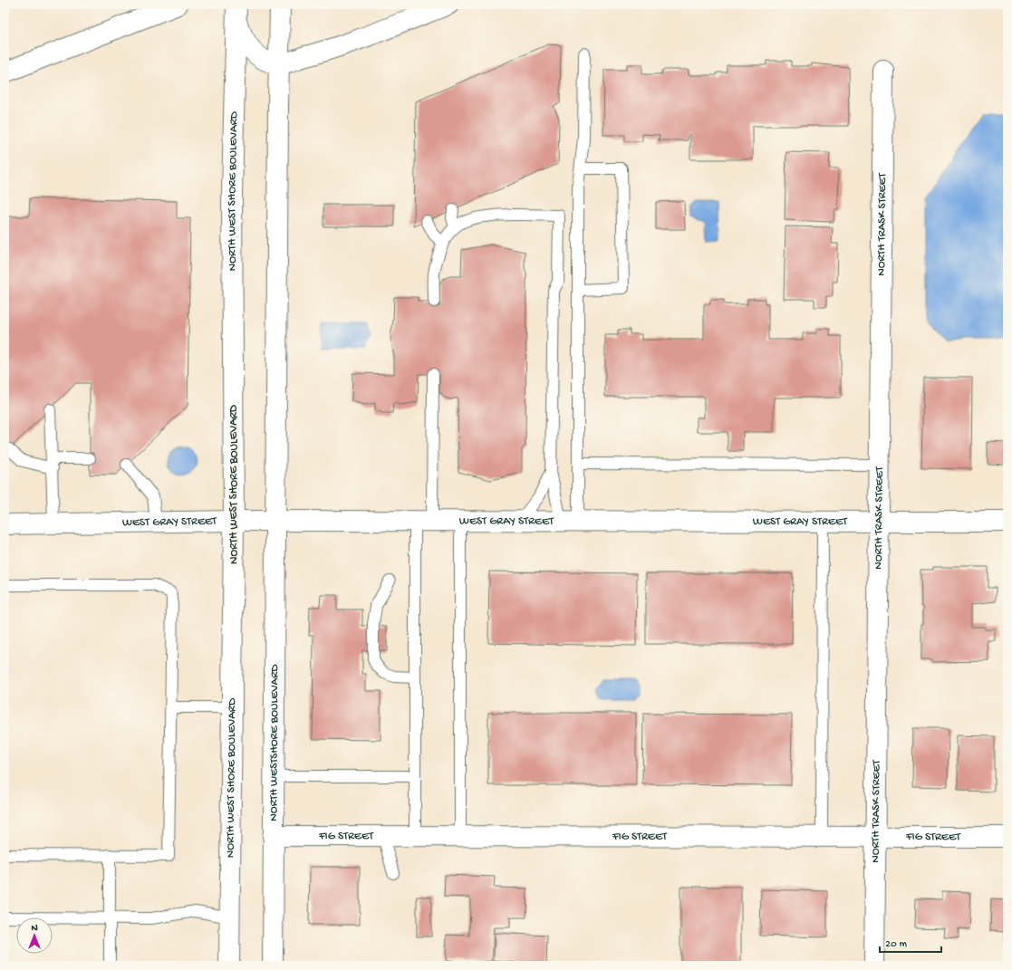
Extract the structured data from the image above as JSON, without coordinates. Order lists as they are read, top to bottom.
{
  "streets": {
    "main road": [
      "NORTH WEST SHORE BOULEVARD",
      "NORTH TRASK STREET",
      "WEST GRAY STREET",
      "NORTH WESTSHORE BOULEVARD",
      "FIG STREET"
    ]
  },
  "crossings": [
    ["NORTH WEST SHORE BOULEVARD", "WEST GRAY STREET"],
    ["NORTH TRASK STREET", "WEST GRAY STREET"],
    ["NORTH TRASK STREET", "FIG STREET"],
    ["WEST GRAY STREET", "NORTH WESTSHORE BOULEVARD"],
    ["NORTH WESTSHORE BOULEVARD", "FIG STREET"]
  ],
  "scale_bar": "20 m",
  "north": "top"
}
